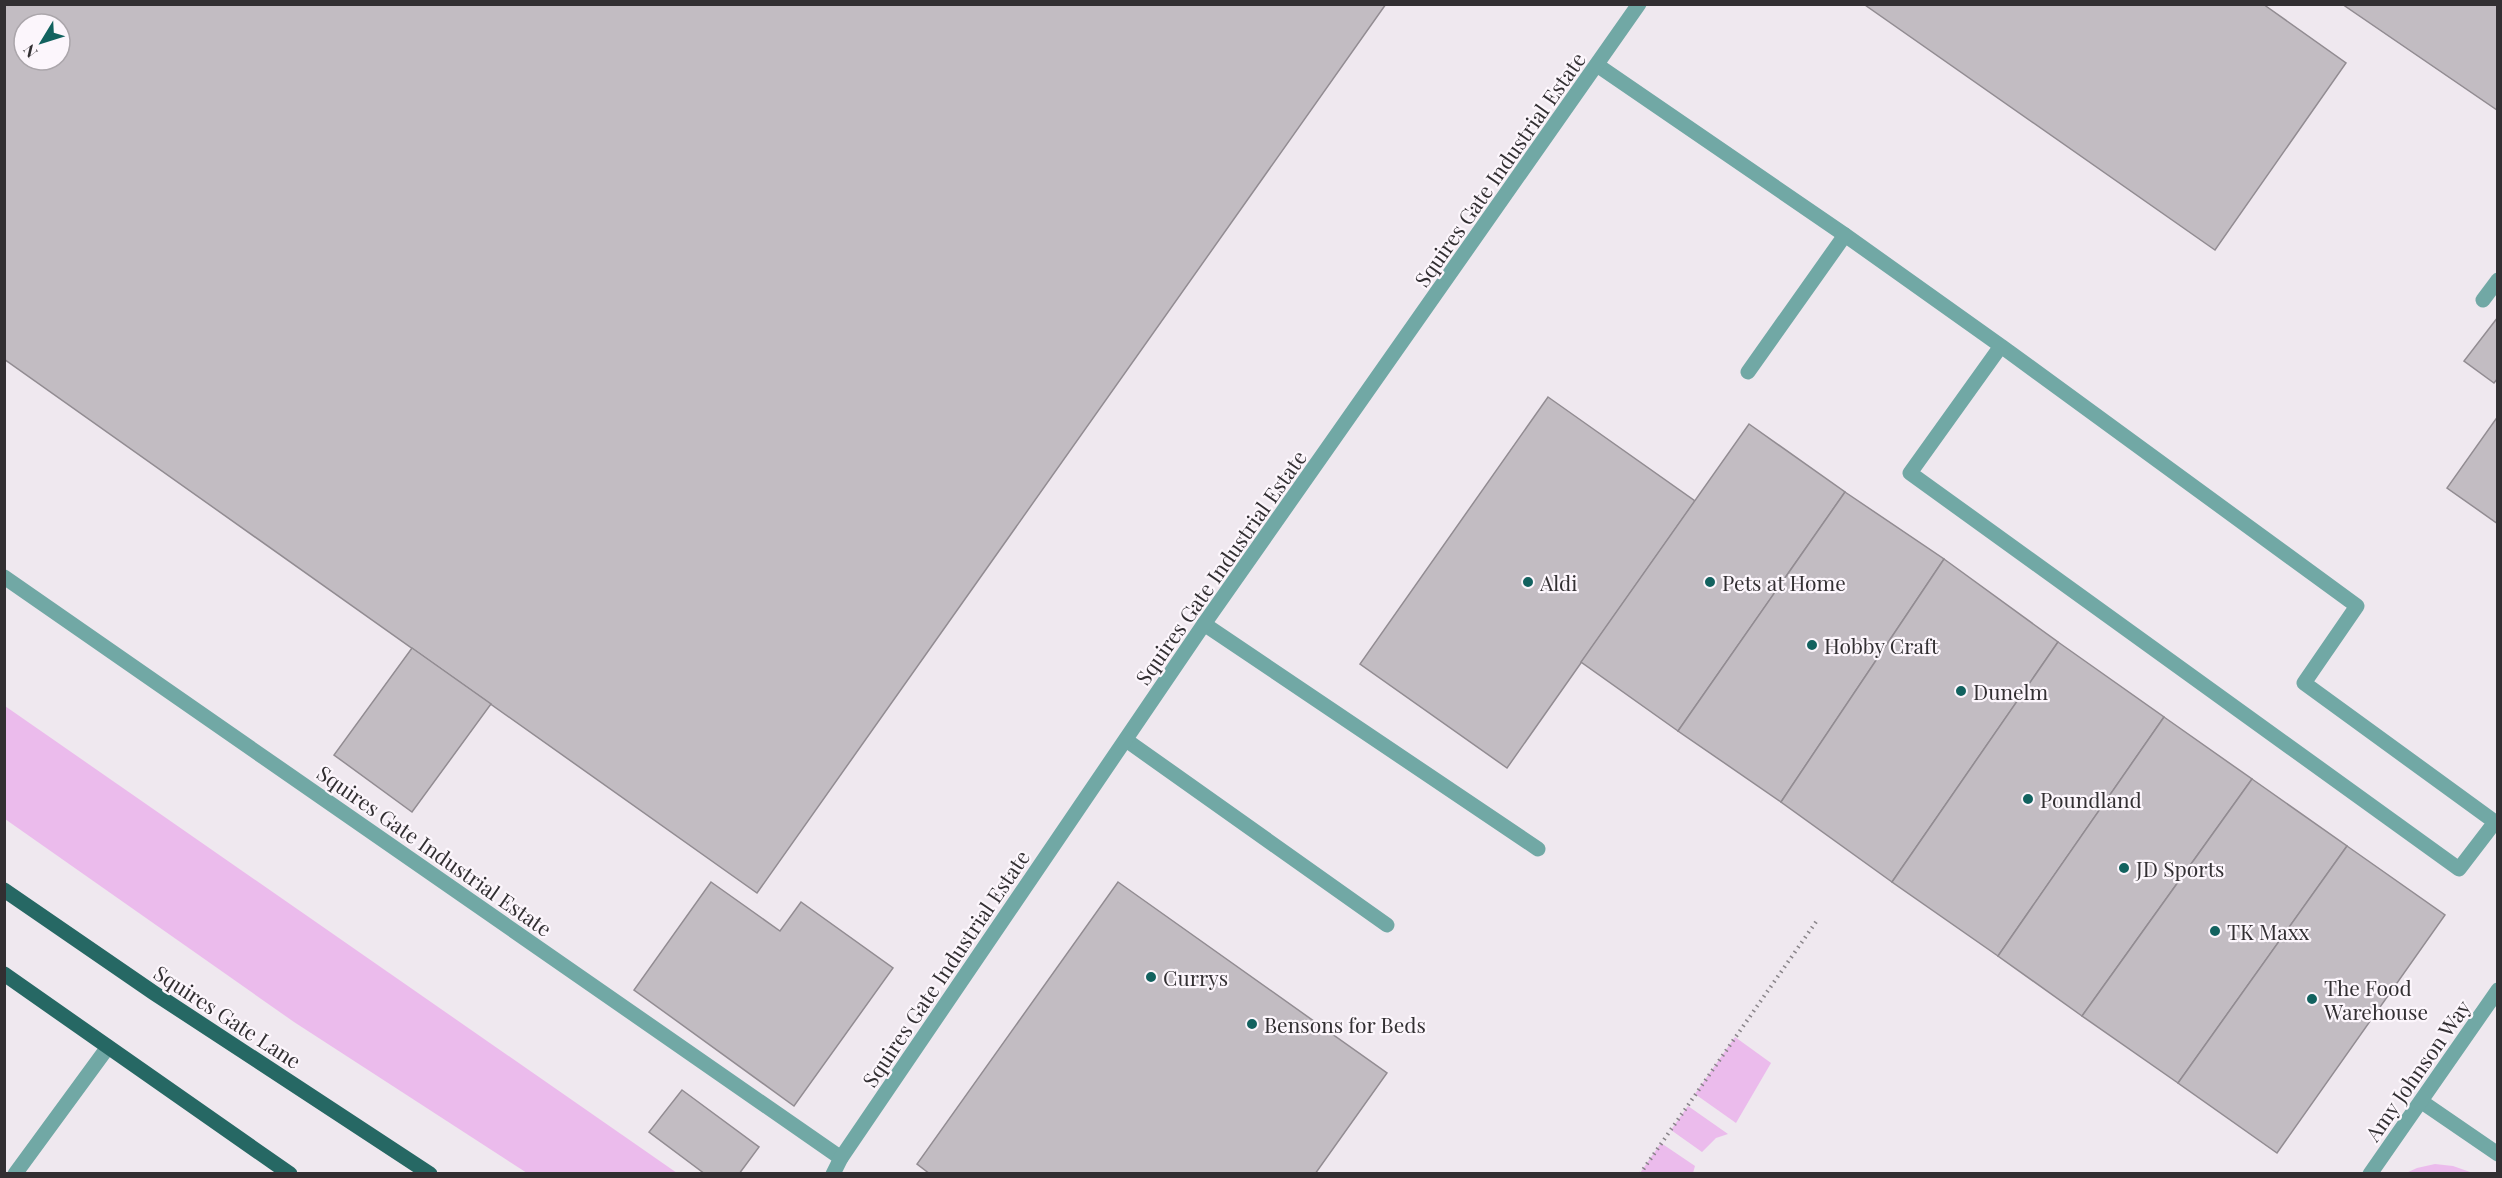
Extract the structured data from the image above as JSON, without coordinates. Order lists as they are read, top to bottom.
{
  "streets": {
    "main road": ["Squires Gate Lane"],
    "street": ["Squires Gate Industrial Estate", "Amy Johnson Way"]
  },
  "places": [
    "Aldi",
    "Pets at Home",
    "Hobby Craft",
    "Dunelm",
    "Poundland",
    "JD Sports",
    "TK Maxx",
    "Currys",
    "The Food Warehouse",
    "Bensons for Beds"
  ],
  "north": "bottom left"
}
